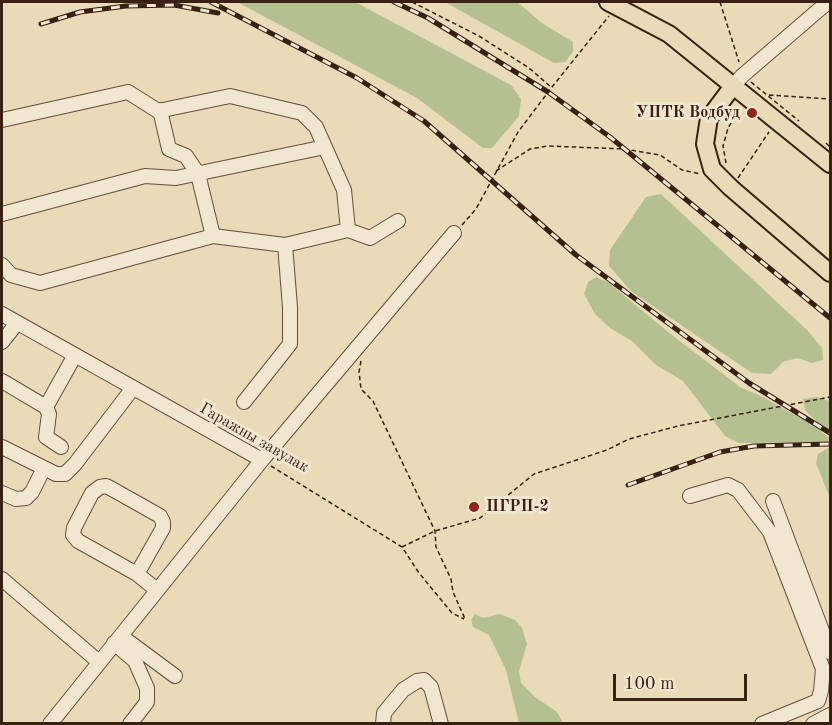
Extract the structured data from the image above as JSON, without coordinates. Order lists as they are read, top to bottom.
{
  "streets": {
    "street": ["Гаражны завулак"]
  },
  "places": ["УПТК Водбуд", "ПГРП-2"],
  "scale_bar": "100 m"
}
